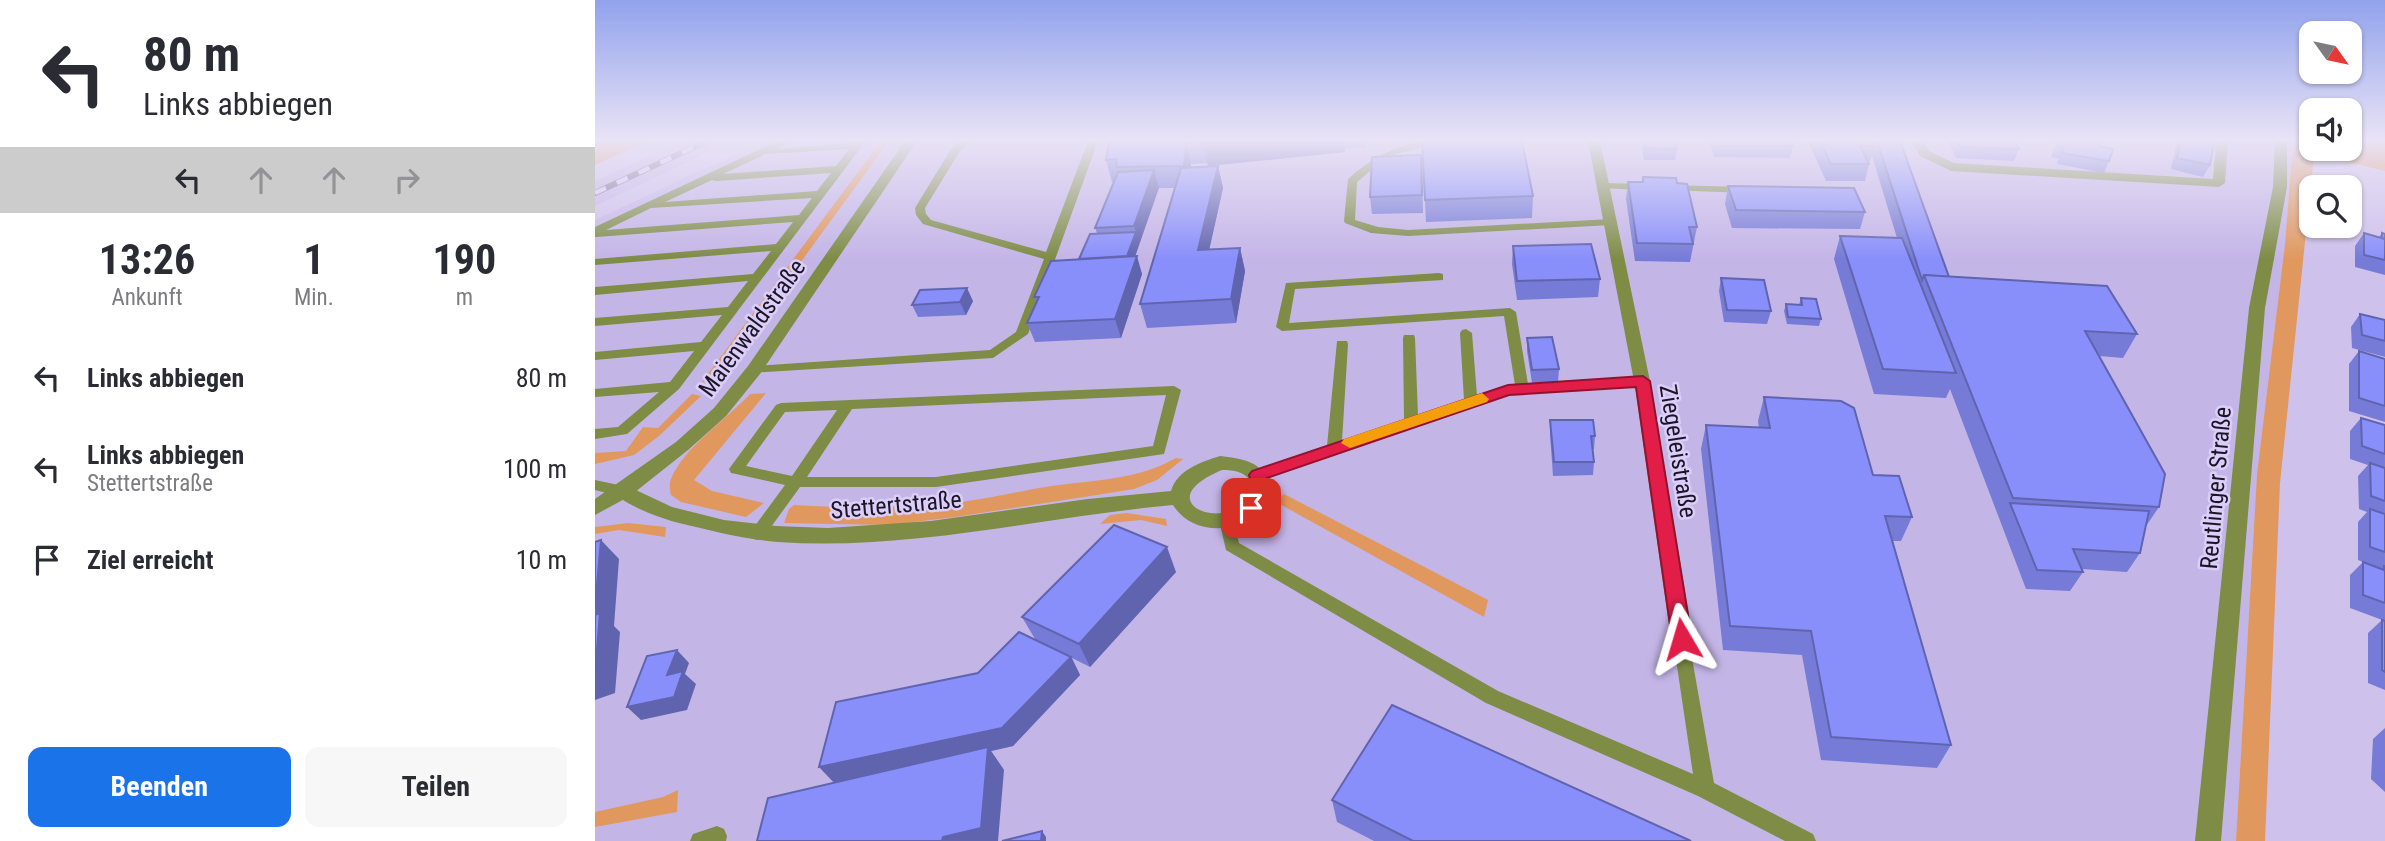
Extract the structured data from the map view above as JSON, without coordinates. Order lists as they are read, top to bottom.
{
  "streets": {
    "street": [
      "Maienwaldstraße",
      "Ziegeleistraße",
      "Reutlinger Straße",
      "Stettertstraße"
    ]
  },
  "crossings": [
    ["Maienwaldstraße", "Stettertstraße"]
  ],
  "north": "bottom right",
  "page": {
    "turn": ["80 m", "Links abbiegen"],
    "eta": [
      "13:26",
      "Ankunft",
      "1",
      "Min.",
      "190",
      "m"
    ],
    "list": [
      {
        "name": "Links abbiegen",
        "value": "80 m"
      },
      {
        "name": "Links abbiegen",
        "note": "Stettertstraße",
        "value": "100 m"
      },
      {
        "name": "Ziel erreicht",
        "value": "10 m"
      }
    ],
    "buttons": ["Beenden", "Teilen"]
  }
}
